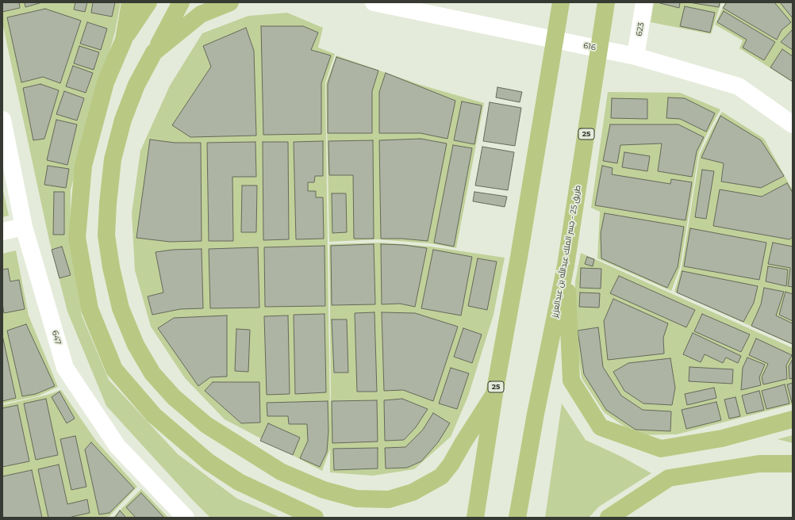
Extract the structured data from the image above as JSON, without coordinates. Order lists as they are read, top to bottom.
{
  "streets": {
    "main road": ["25", "طريق 25 - جسر الملك عبدالله بن عبدالعزيز"],
    "street": ["623", "616", "647"]
  },
  "crossings": [
    ["623", "616"]
  ]
}
